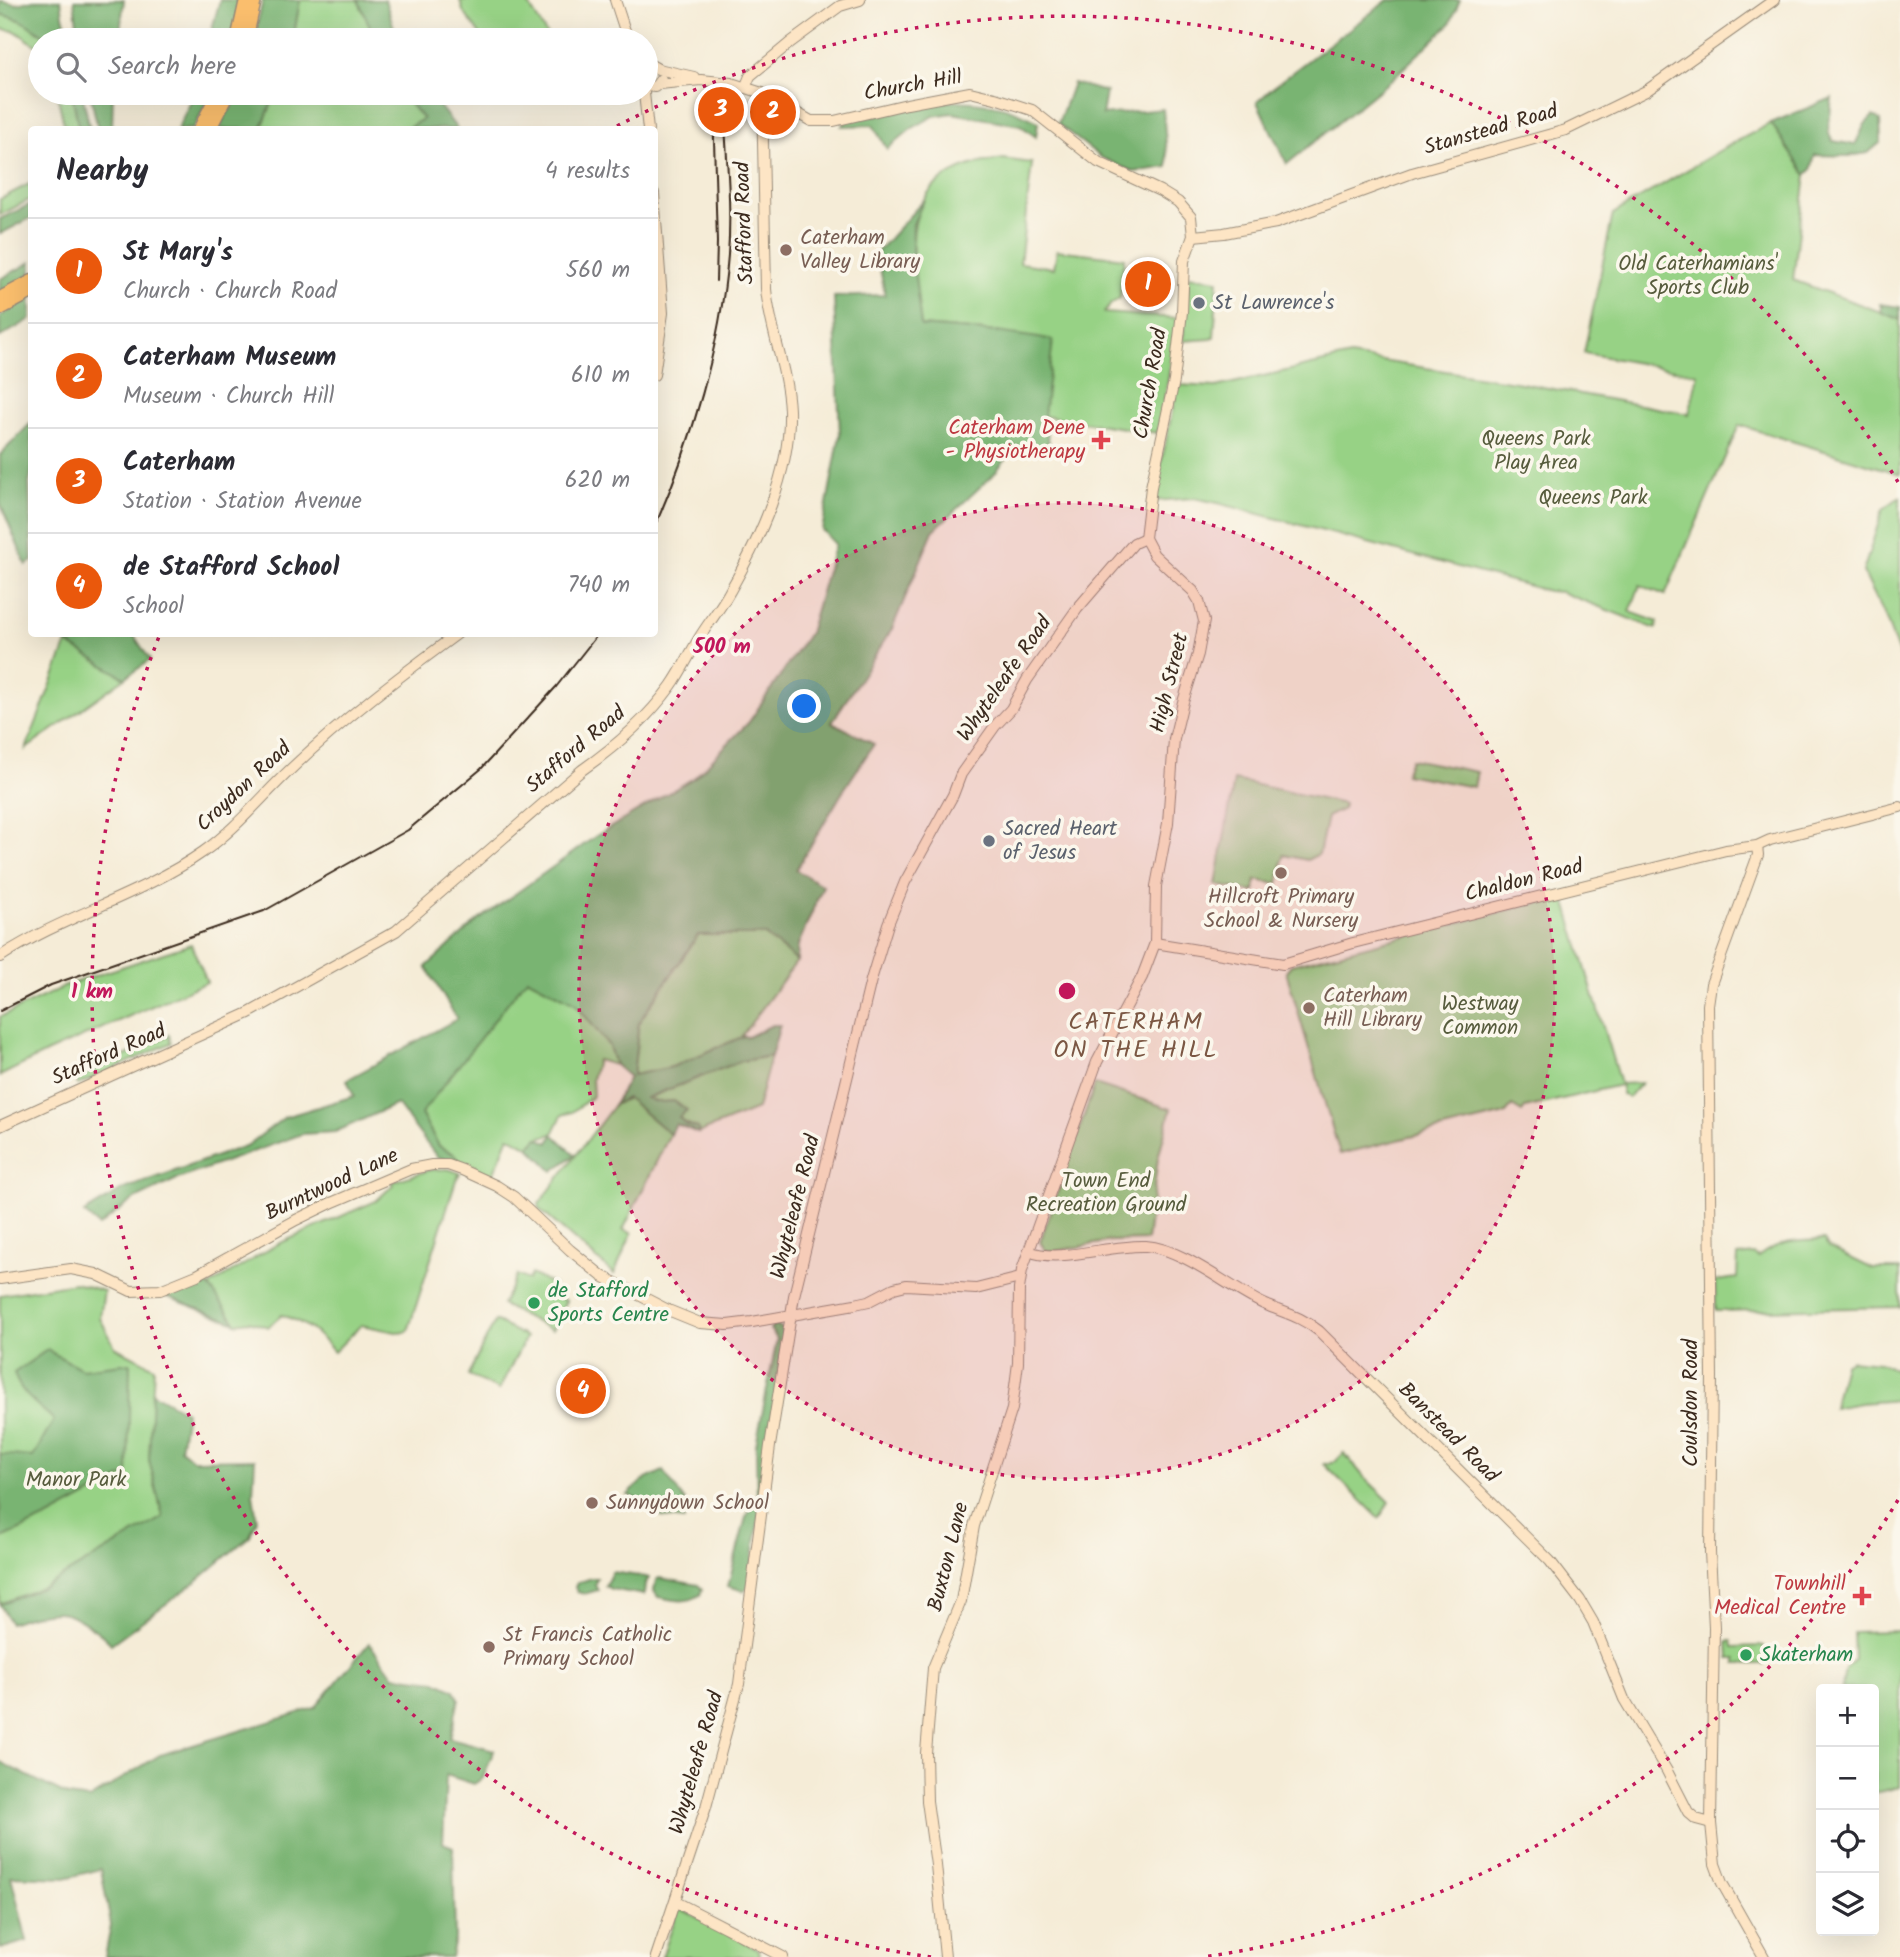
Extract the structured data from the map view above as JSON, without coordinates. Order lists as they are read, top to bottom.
{
  "streets": {
    "street": [
      "Church Hill",
      "Stanstead Road",
      "Stafford Road",
      "Church Road",
      "Whyteleafe Road",
      "High Street",
      "Croydon Road",
      "Chaldon Road",
      "Burntwood Lane",
      "Coulsdon Road",
      "Banstead Road",
      "Buxton Lane"
    ]
  },
  "crossings": [
    ["Church Hill", "Stanstead Road"],
    ["Church Hill", "Stafford Road"],
    ["Church Hill", "Church Road"],
    ["Stanstead Road", "Church Road"],
    ["Church Road", "Whyteleafe Road"],
    ["Church Road", "High Street"],
    ["Whyteleafe Road", "High Street"],
    ["Whyteleafe Road", "Burntwood Lane"],
    ["High Street", "Chaldon Road"],
    ["High Street", "Banstead Road"],
    ["High Street", "Buxton Lane"],
    ["Chaldon Road", "Coulsdon Road"],
    ["Burntwood Lane", "Buxton Lane"],
    ["Coulsdon Road", "Banstead Road"],
    ["Banstead Road", "Buxton Lane"]
  ],
  "districts": ["CATERHAM ON THE HILL"],
  "parks": [
    "Old Caterhamians' Sports Club",
    "Queens Park Play Area",
    "Queens Park",
    "Westway Common",
    "Town End Recreation Ground",
    "Manor Park"
  ],
  "places": {
    "other": [
      "Caterham Valley Library",
      "St Lawrence's",
      "Sacred Heart of Jesus",
      "Hillcroft Primary School & Nursery",
      "Caterham Hill Library",
      "de Stafford Sports Centre",
      "Sunnydown School",
      "St Francis Catholic Primary School",
      "Skaterham"
    ],
    "health": ["Caterham Dene - Physiotherapy", "Townhill Medical Centre"]
  },
  "page": {
    "search": "Search here",
    "pins": [
      "3",
      "2",
      "1",
      "4"
    ],
    "heading": ["Nearby", "4 results"],
    "list": [
      {
        "mark": "1",
        "name": "St Mary's",
        "note": "Church · Church Road",
        "value": "560 m"
      },
      {
        "mark": "2",
        "name": "Caterham Museum",
        "note": "Museum · Church Hill",
        "value": "610 m"
      },
      {
        "mark": "3",
        "name": "Caterham",
        "note": "Station · Station Avenue",
        "value": "620 m"
      },
      {
        "mark": "4",
        "name": "de Stafford School",
        "note": "School",
        "value": "740 m"
      }
    ],
    "map_buttons": ["+", "−"]
  },
  "rings": ["500 m", "1 km"]
}
